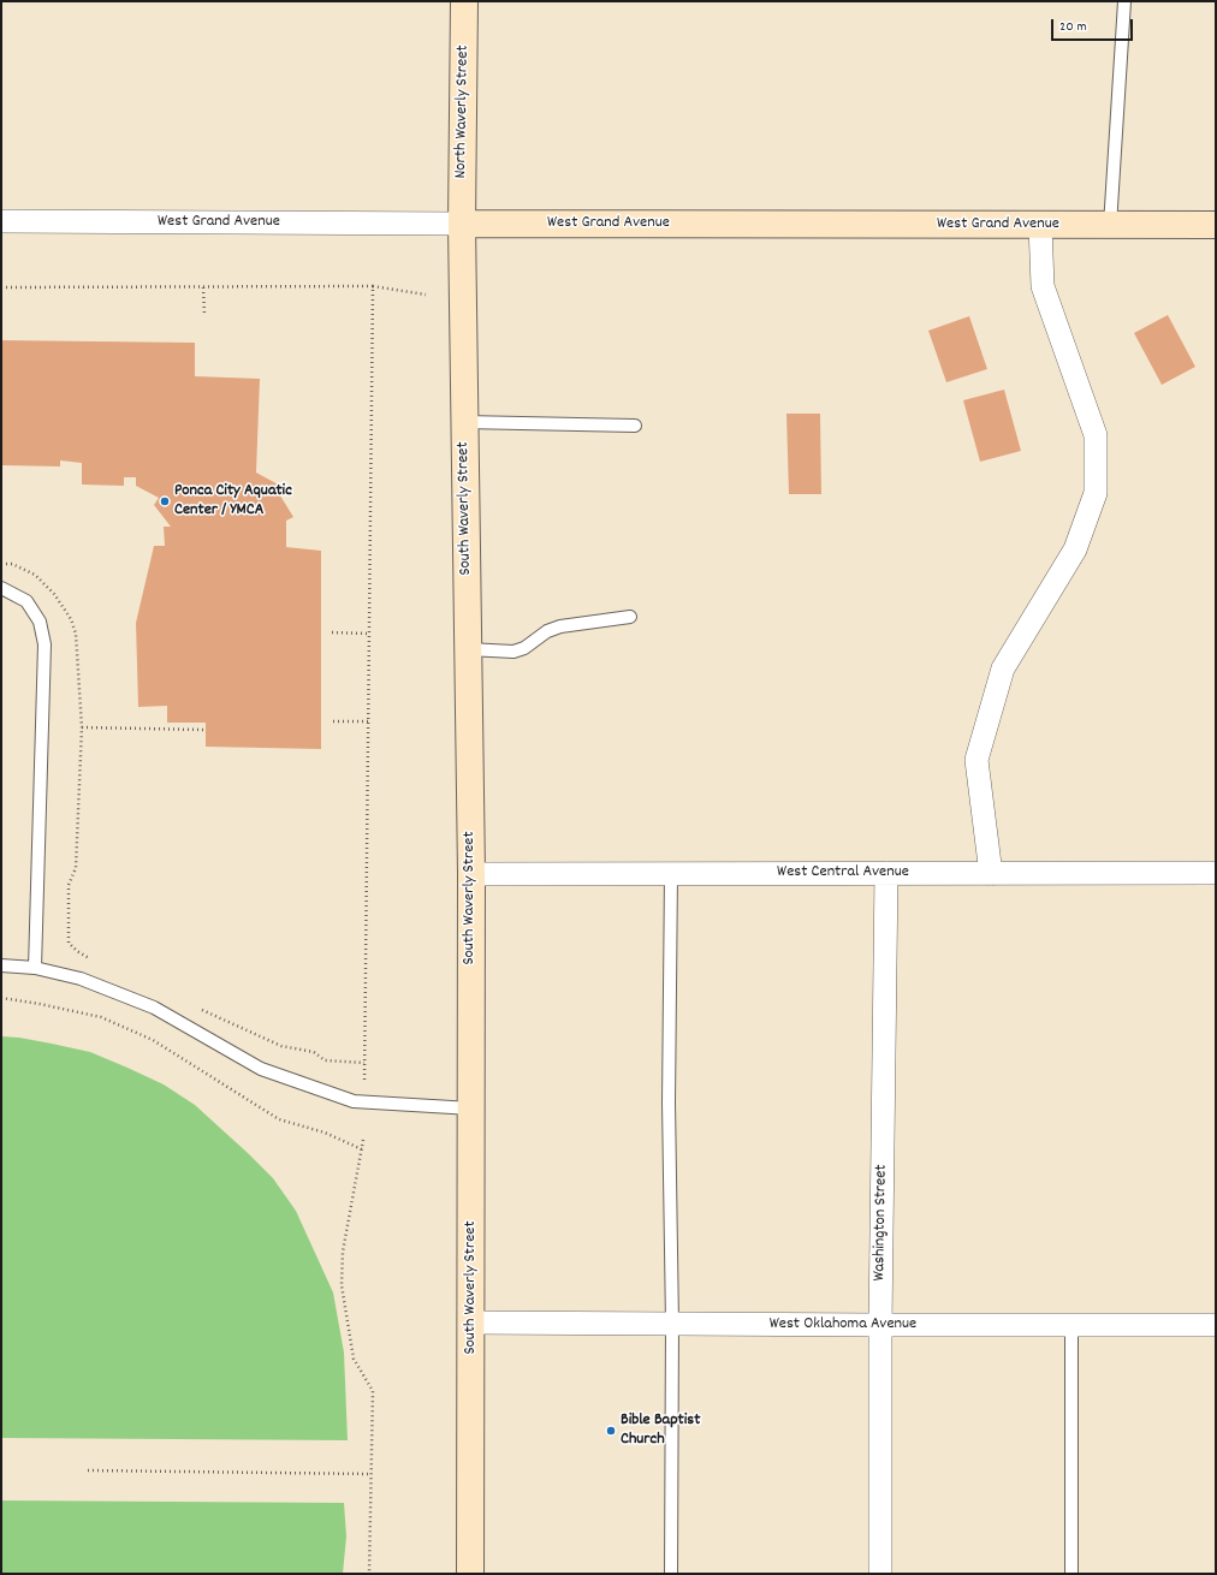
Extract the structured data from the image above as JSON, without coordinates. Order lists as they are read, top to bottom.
{
  "streets": {
    "main road": ["North Waverly Street", "West Grand Avenue", "South Waverly Street"],
    "street": ["West Central Avenue", "Washington Street", "West Oklahoma Avenue"]
  },
  "crossings": [
    ["North Waverly Street", "West Grand Avenue"],
    ["North Waverly Street", "South Waverly Street"],
    ["West Grand Avenue", "South Waverly Street"],
    ["South Waverly Street", "West Central Avenue"],
    ["South Waverly Street", "West Oklahoma Avenue"],
    ["West Central Avenue", "Washington Street"],
    ["Washington Street", "West Oklahoma Avenue"]
  ],
  "places": ["Ponca City Aquatic Center / YMCA", "Bible Baptist Church"],
  "scale_bar": "20 m"
}
